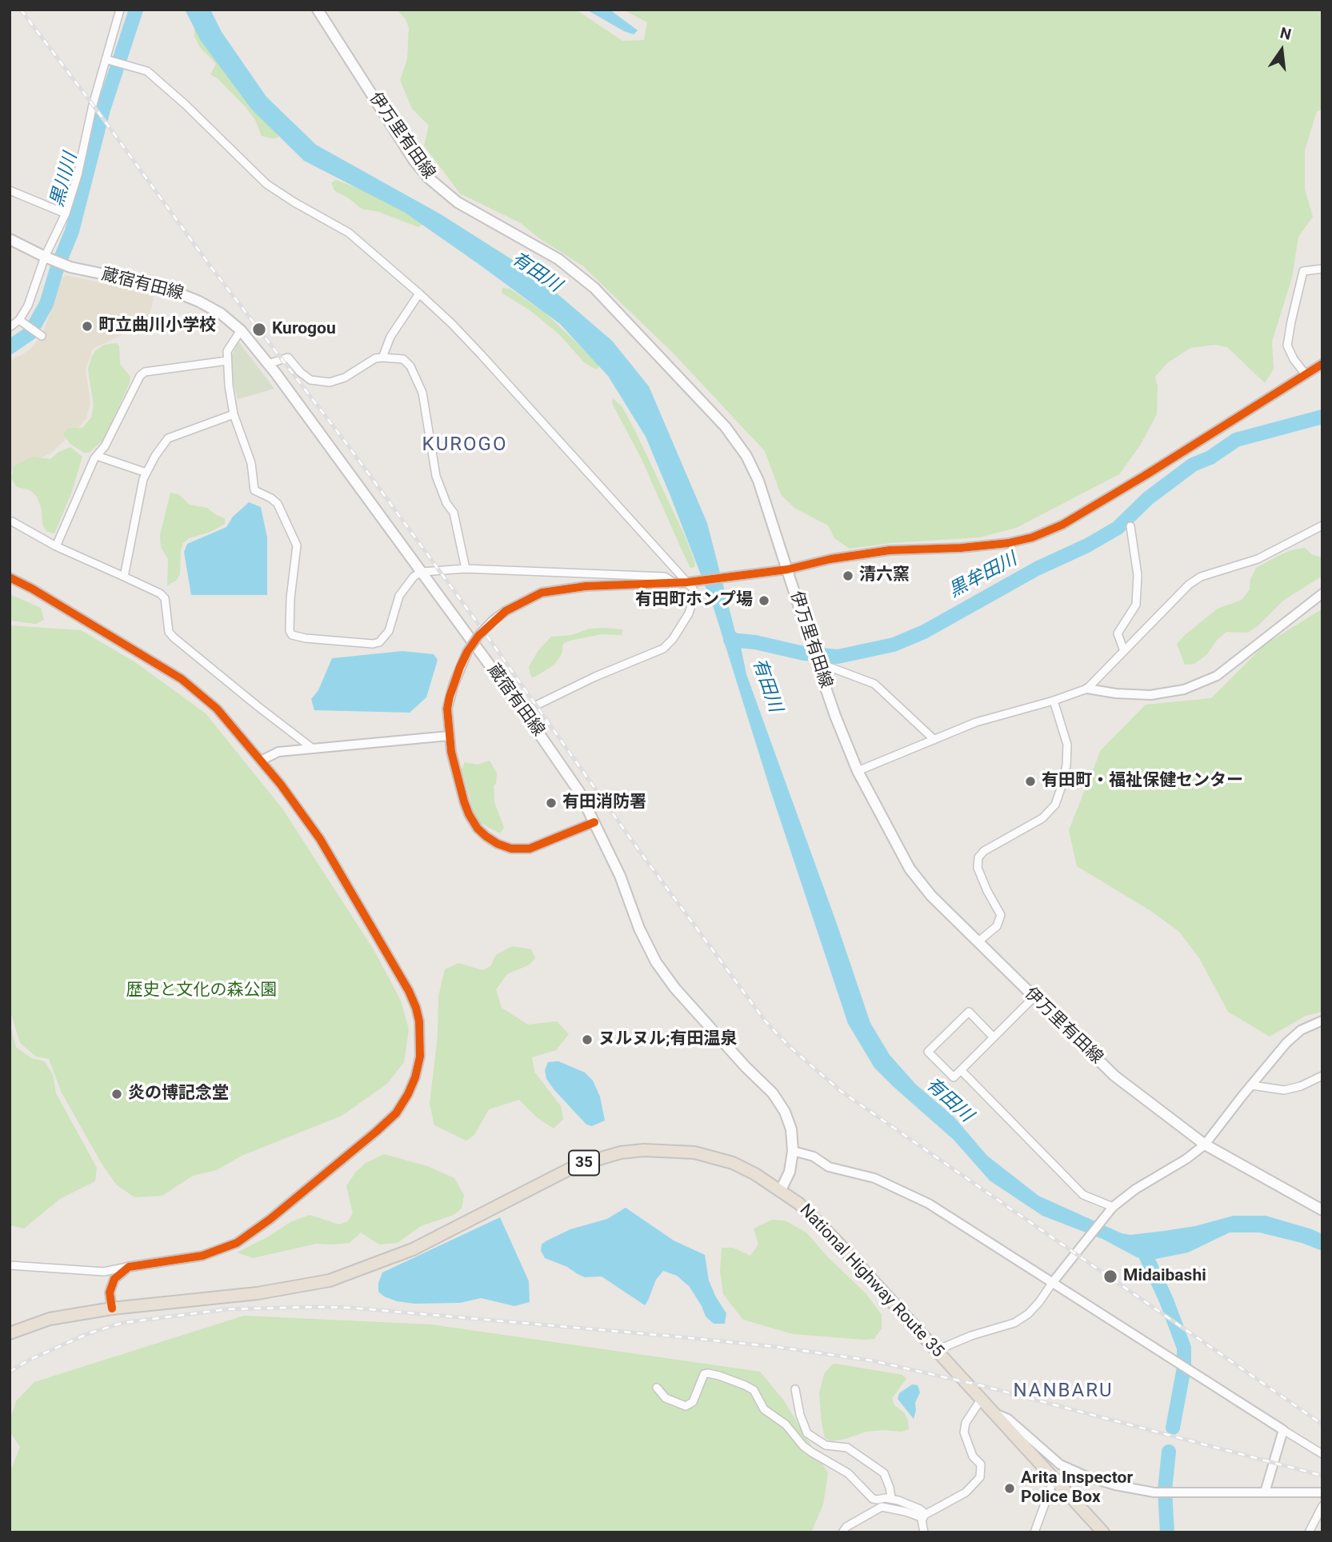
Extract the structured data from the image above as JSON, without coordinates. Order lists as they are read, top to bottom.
{
  "streets": {
    "highway": ["35", "National Highway Route 35"],
    "main road": ["伊万里有田線", "蔵宿有田線"]
  },
  "crossings": [
    ["蔵宿有田線", "National Highway Route 35"],
    ["35", "National Highway Route 35"]
  ],
  "districts": ["KUROGO", "NANBARU"],
  "water": ["黒川川", "有田川", "黒牟田川"],
  "parks": ["歴史と文化の森公園"],
  "places": [
    "町立曲川小学校",
    "Kurogou",
    "清六窯",
    "有田町ホンプ場",
    "有田町・福祉保健センター",
    "有田消防署",
    "ヌルヌル;有田温泉",
    "炎の博記念堂",
    "Midaibashi",
    "Arita Inspector Police Box"
  ],
  "north": "top"
}
